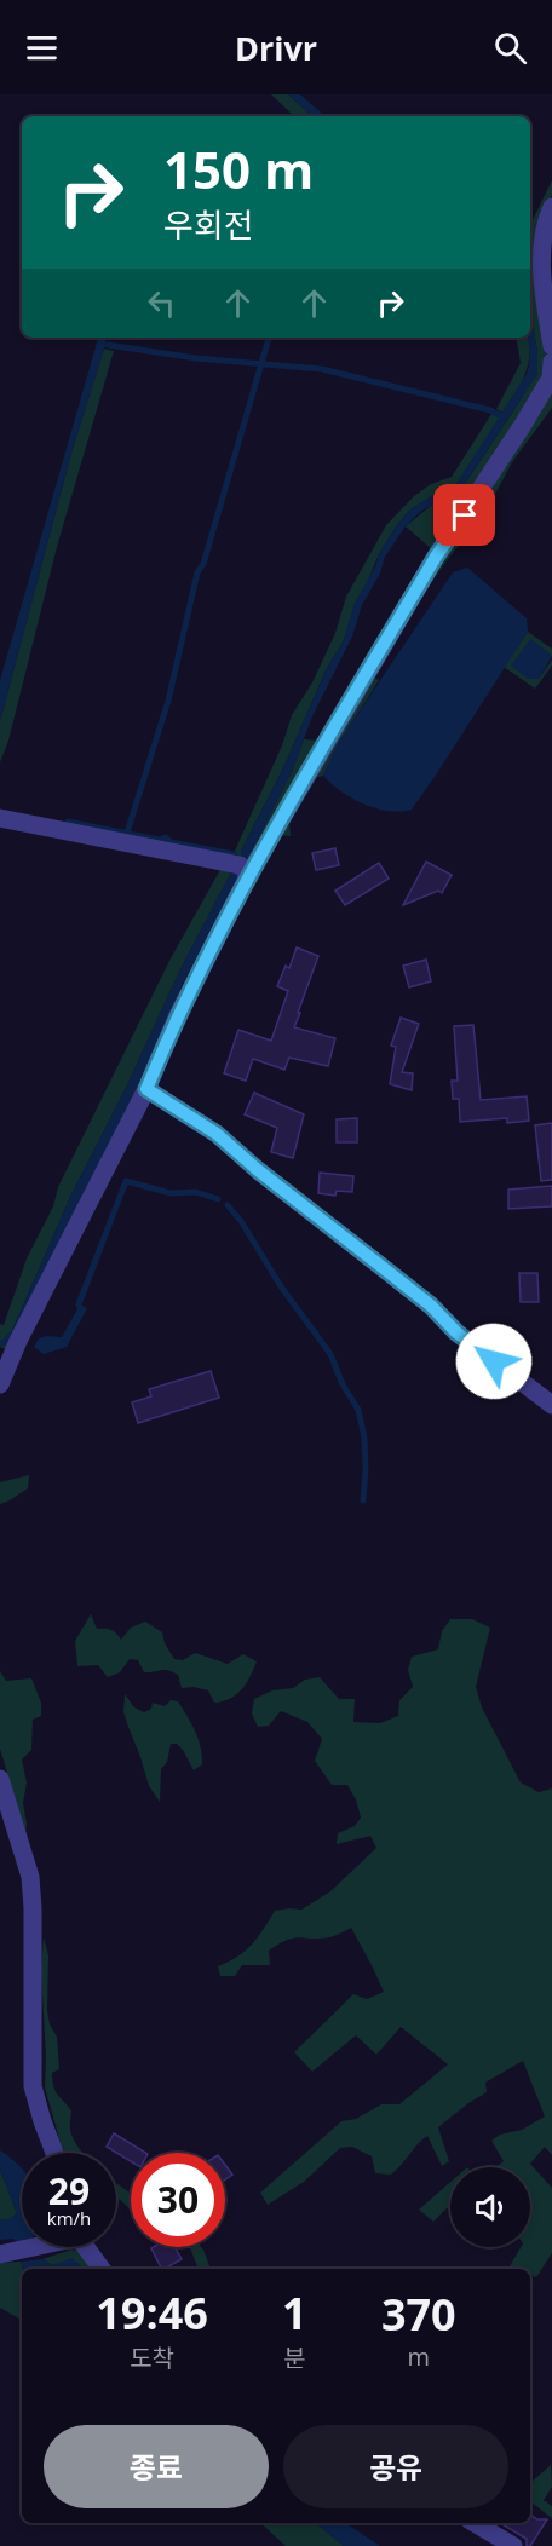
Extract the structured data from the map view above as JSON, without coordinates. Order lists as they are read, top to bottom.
{
  "page": {
    "header": "Drivr",
    "turn": ["150 m", "우회전"],
    "speed": "29 km/h",
    "limit": "30",
    "eta": [
      "19:46",
      "도착",
      "1",
      "분",
      "370",
      "m"
    ],
    "buttons": ["종료", "공유"]
  }
}
